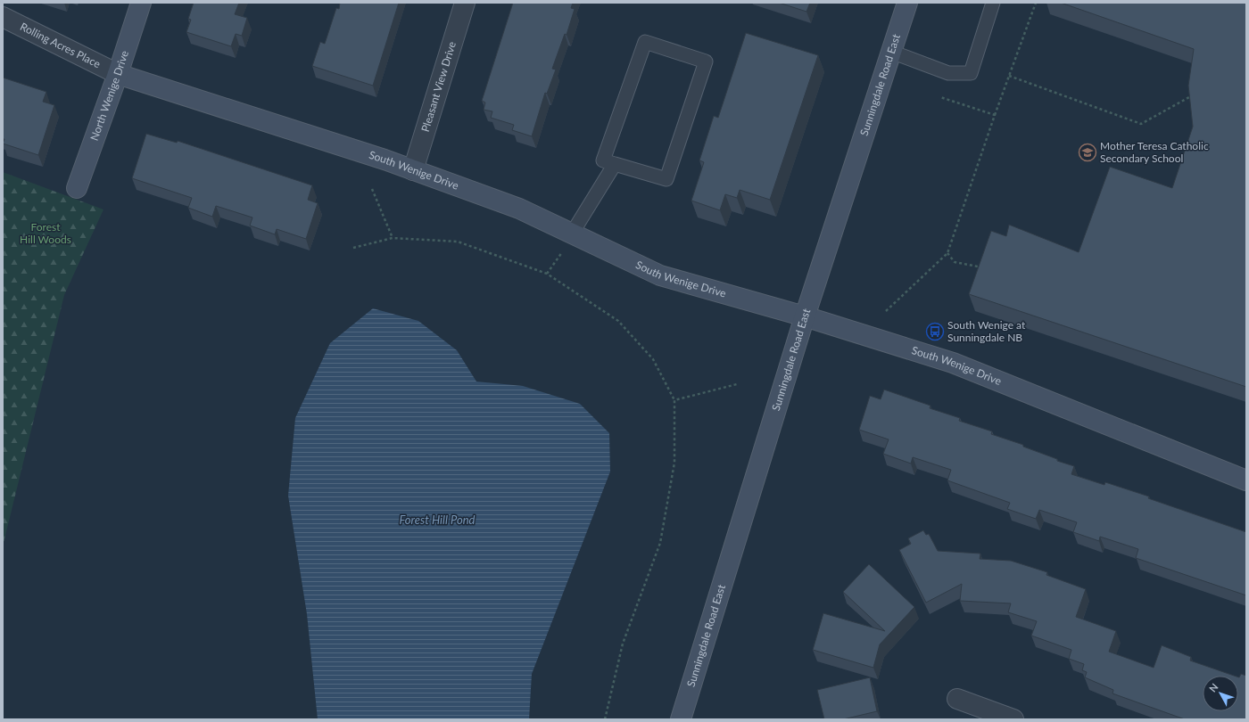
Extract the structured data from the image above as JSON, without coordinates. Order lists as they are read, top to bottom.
{
  "streets": {
    "street": [
      "Rolling Acres Place",
      "Sunningdale Road East",
      "Pleasant View Drive",
      "North Wenige Drive",
      "South Wenige Drive"
    ]
  },
  "crossings": [
    ["Rolling Acres Place", "North Wenige Drive"],
    ["Rolling Acres Place", "South Wenige Drive"],
    ["Sunningdale Road East", "South Wenige Drive"],
    ["Pleasant View Drive", "South Wenige Drive"],
    ["North Wenige Drive", "South Wenige Drive"]
  ],
  "water": ["Forest Hill Pond"],
  "parks": ["Forest Hill Woods"],
  "places": {
    "school or university": ["Mother Teresa Catholic Secondary School"],
    "bus stop": ["South Wenige at Sunningdale NB"]
  },
  "north": "top left"
}
